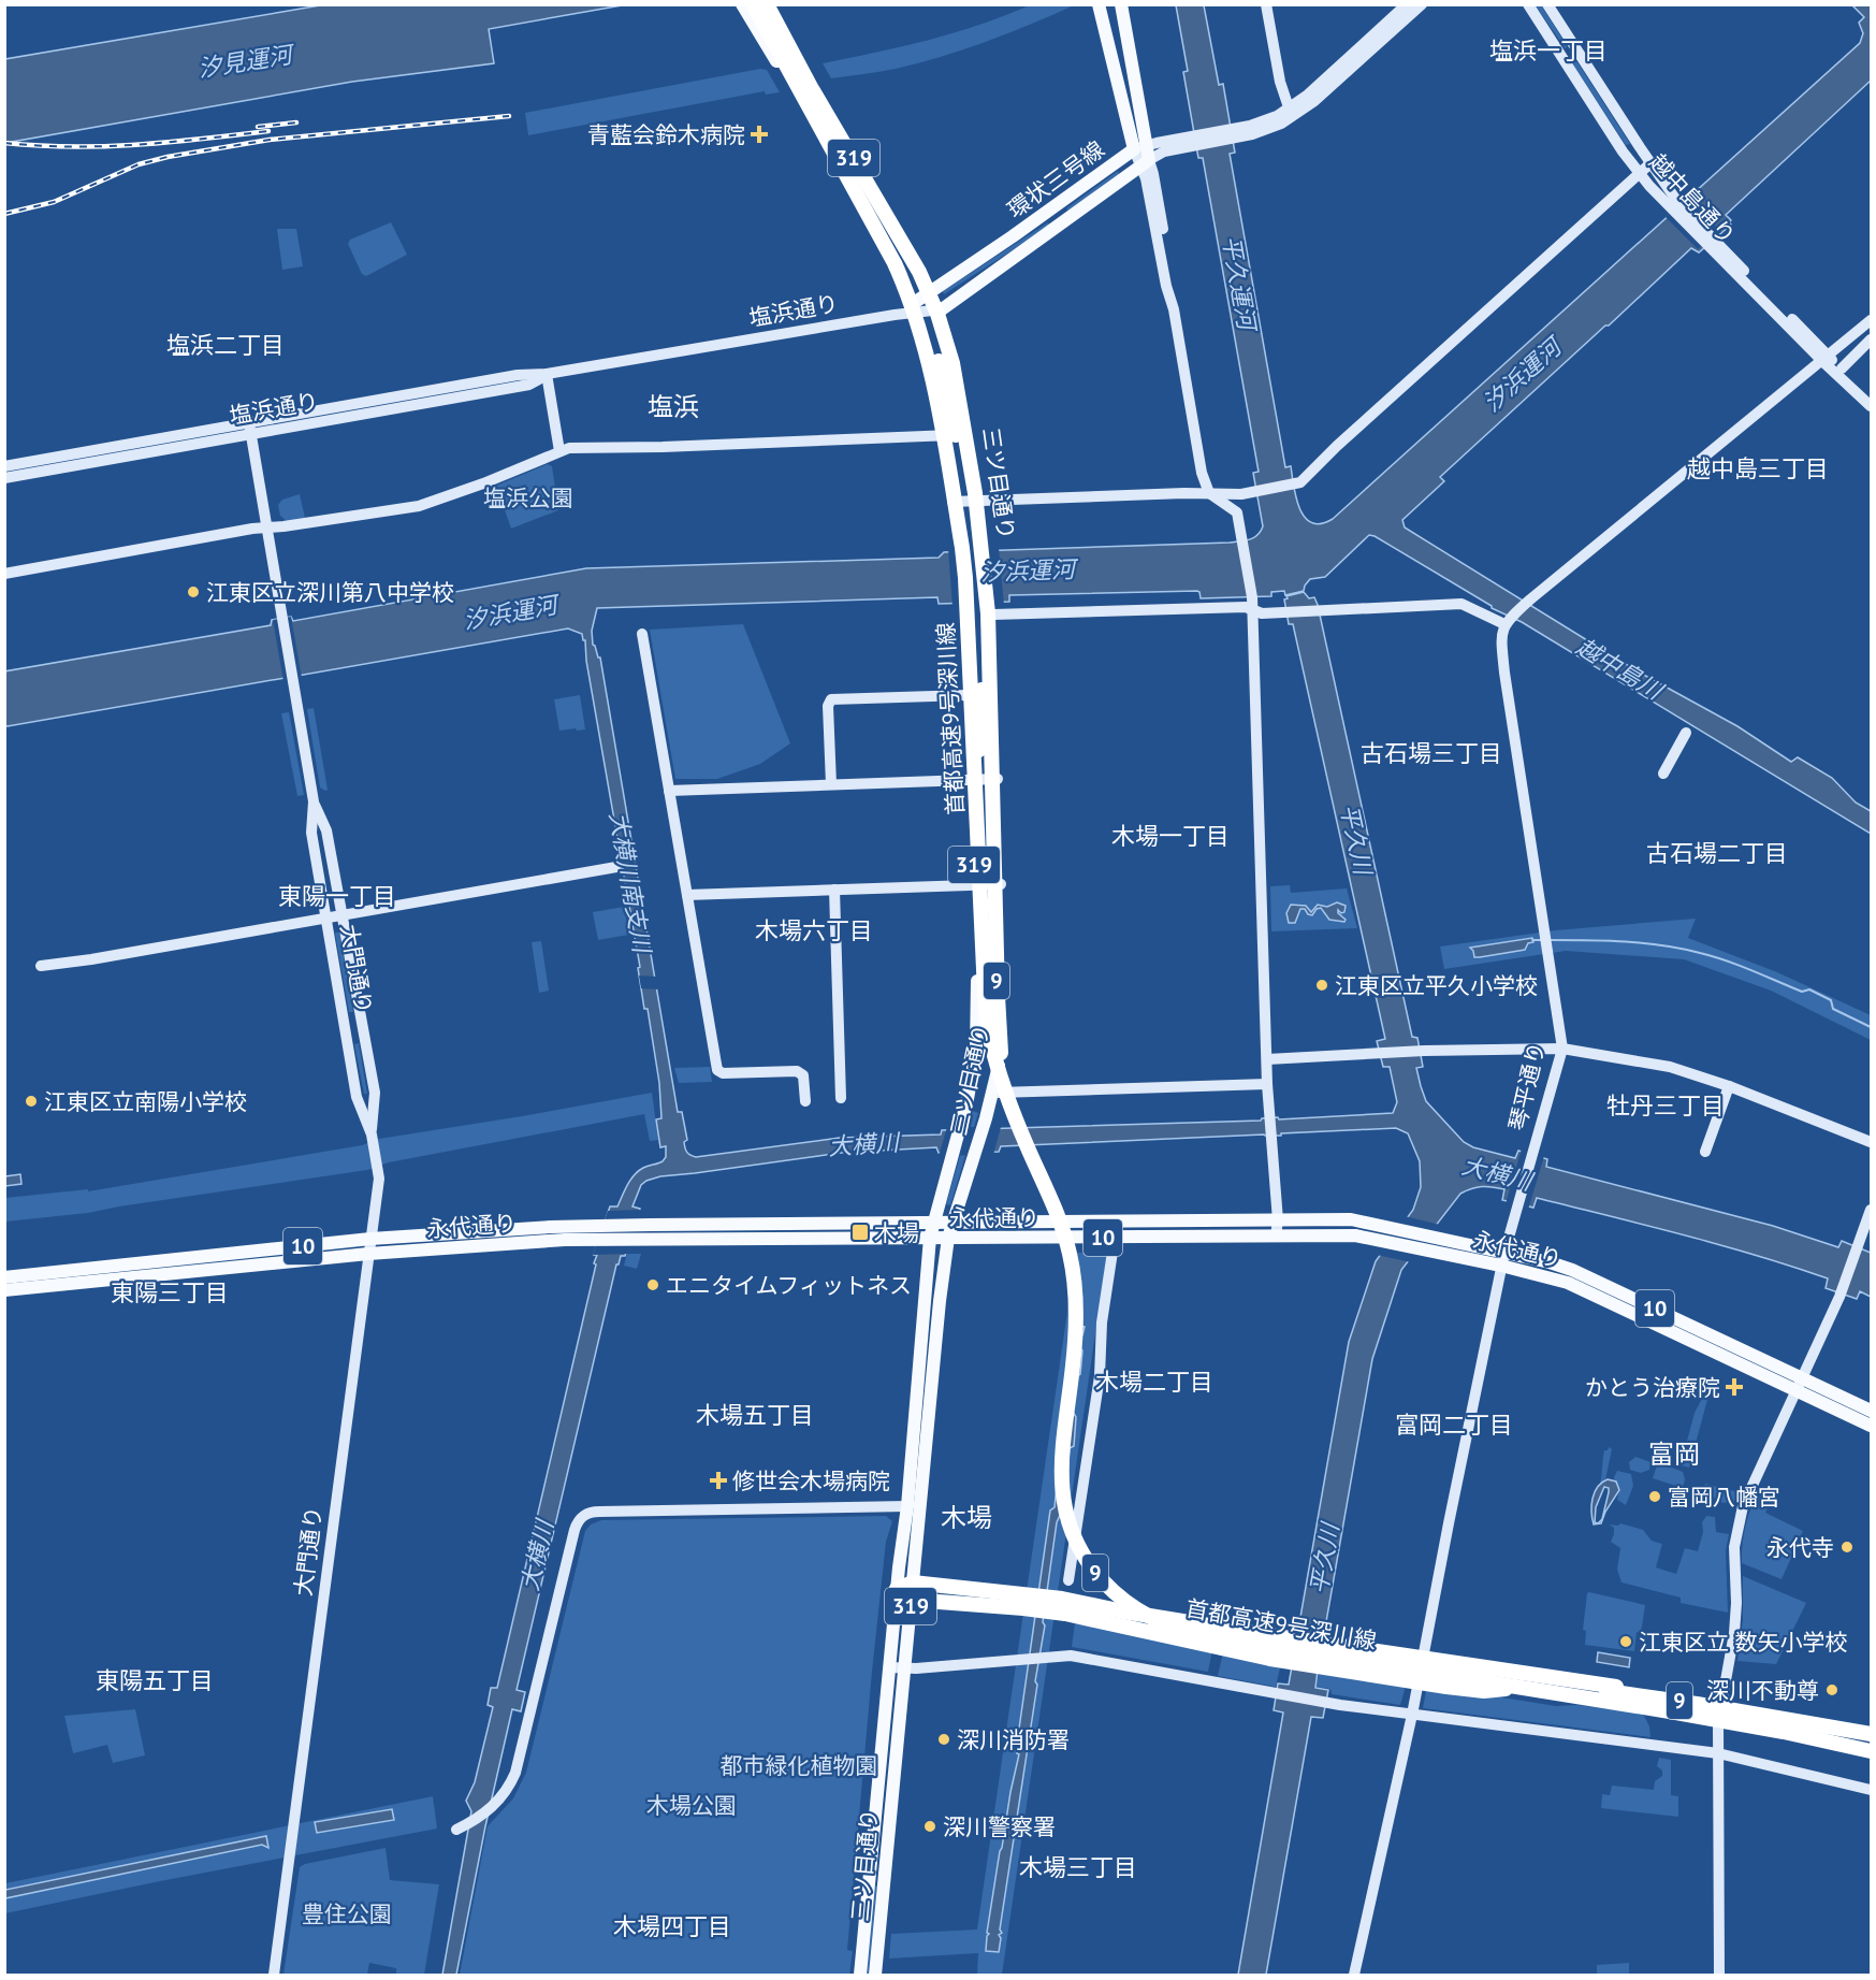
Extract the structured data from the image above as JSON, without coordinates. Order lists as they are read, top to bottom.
{
  "streets": {
    "highway": ["首都高速9号深川線", "9"],
    "main road": [
      "319",
      "環状三号線",
      "三ツ目通り",
      "永代通り",
      "10"
    ],
    "street": [
      "越中島通り",
      "塩浜通り",
      "大門通り",
      "琴平通り"
    ]
  },
  "crossings": [
    ["319", "環状三号線"],
    ["319", "塩浜通り"],
    ["319", "首都高速9号深川線"],
    ["環状三号線", "塩浜通り"],
    ["環状三号線", "三ツ目通り"],
    ["塩浜通り", "三ツ目通り"],
    ["三ツ目通り", "首都高速9号深川線"],
    ["三ツ目通り", "永代通り"],
    ["大門通り", "永代通り"],
    ["琴平通り", "永代通り"]
  ],
  "districts": [
    "塩浜一丁目",
    "塩浜二丁目",
    "塩浜",
    "越中島三丁目",
    "古石場三丁目",
    "木場一丁目",
    "古石場二丁目",
    "東陽一丁目",
    "木場六丁目",
    "牡丹三丁目",
    "東陽三丁目",
    "木場二丁目",
    "木場五丁目",
    "富岡二丁目",
    "富岡",
    "木場",
    "東陽五丁目",
    "木場三丁目",
    "木場四丁目"
  ],
  "water": [
    "汐見運河",
    "平久運河",
    "汐浜運河",
    "越中島川",
    "平久川",
    "大横川南支川",
    "大横川"
  ],
  "parks": [
    "塩浜公園",
    "都市緑化植物園",
    "木場公園",
    "豊住公園"
  ],
  "places": {
    "health": ["青藍会鈴木病院", "かとう治療院", "修世会木場病院"],
    "other": [
      "江東区立深川第八中学校",
      "江東区立平久小学校",
      "江東区立南陽小学校",
      "エニタイムフィットネス",
      "富岡八幡宮",
      "永代寺",
      "江東区立 数矢小学校",
      "深川不動尊",
      "深川消防署",
      "深川警察署"
    ],
    "transit": ["木場"]
  }
}
